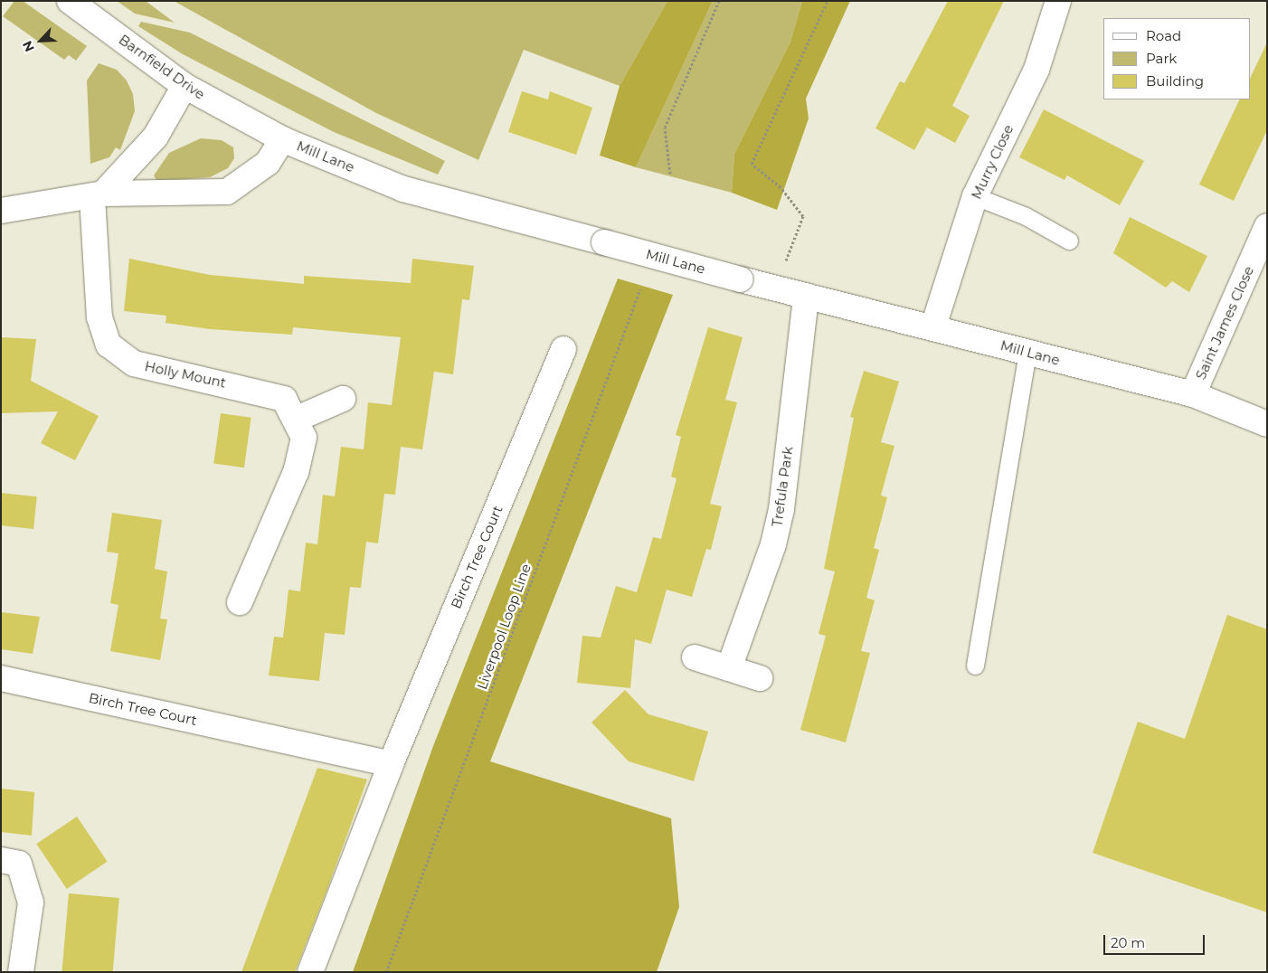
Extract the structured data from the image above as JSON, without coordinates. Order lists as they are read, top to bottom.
{
  "streets": {
    "street": [
      "Barnfield Drive",
      "Mill Lane",
      "Murry Close",
      "Saint James Close",
      "Holly Mount",
      "Trefula Park",
      "Birch Tree Court"
    ],
    "path": ["Liverpool Loop Line"]
  },
  "crossings": [
    ["Barnfield Drive", "Mill Lane"],
    ["Mill Lane", "Murry Close"],
    ["Mill Lane", "Saint James Close"],
    ["Mill Lane", "Holly Mount"],
    ["Mill Lane", "Trefula Park"]
  ],
  "legend": ["Road", "Park", "Building"],
  "scale_bar": "20 m",
  "north": "bottom left"
}
